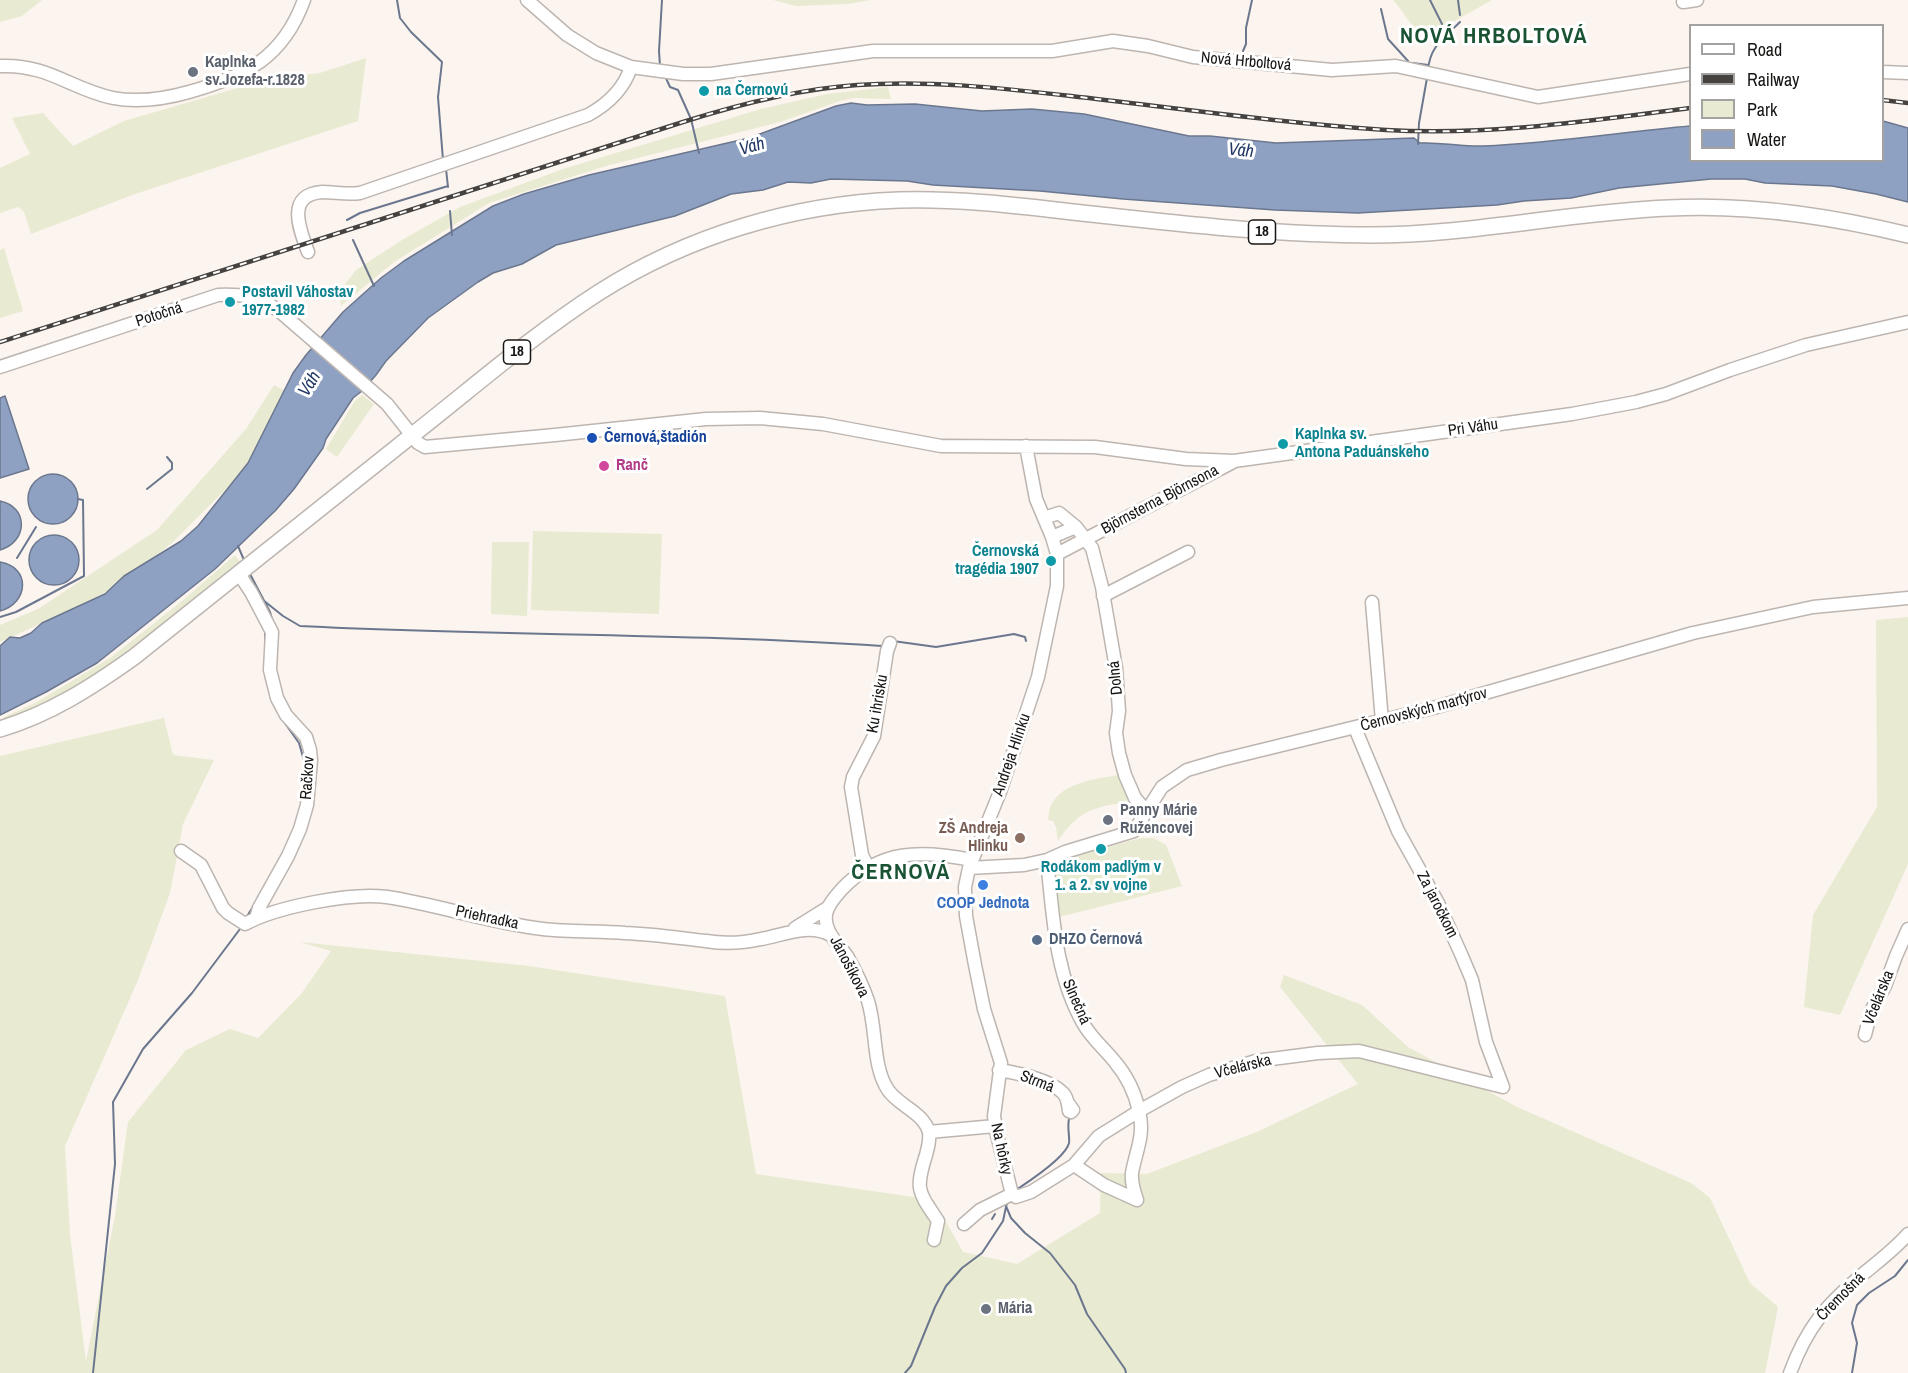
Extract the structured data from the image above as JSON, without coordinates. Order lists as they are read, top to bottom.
{
  "streets": {
    "main road": ["18"],
    "street": [
      "Nová Hrboltová",
      "Potočná",
      "Pri Váhu",
      "Björnsterna Björnsona",
      "Dolná",
      "Ku ihrisku",
      "Černovských martýrov",
      "Andreja Hlinku",
      "Račkov",
      "Za jaročkom",
      "Priehradka",
      "Jánošíkova",
      "Včelárska",
      "Slnečná",
      "Strmá",
      "Na hôrky",
      "Čremošná"
    ]
  },
  "crossings": [
    ["18", "Potočná"],
    ["18", "Pri Váhu"],
    ["18", "Račkov"],
    ["Potočná", "Pri Váhu"],
    ["Pri Váhu", "Björnsterna Björnsona"],
    ["Pri Váhu", "Andreja Hlinku"],
    ["Björnsterna Björnsona", "Dolná"],
    ["Björnsterna Björnsona", "Andreja Hlinku"],
    ["Dolná", "Černovských martýrov"],
    ["Černovských martýrov", "Andreja Hlinku"],
    ["Černovských martýrov", "Za jaročkom"],
    ["Černovských martýrov", "Slnečná"],
    ["Andreja Hlinku", "Strmá"],
    ["Andreja Hlinku", "Na hôrky"],
    ["Račkov", "Priehradka"],
    ["Za jaročkom", "Včelárska"],
    ["Priehradka", "Jánošíkova"],
    ["Včelárska", "Slnečná"],
    ["Včelárska", "Na hôrky"],
    ["Strmá", "Na hôrky"]
  ],
  "districts": ["NOVÁ HRBOLTOVÁ", "ČERNOVÁ"],
  "water": ["Váh"],
  "places": [
    "Kaplnka sv.Jozefa-r.1828",
    "na Černovú",
    "Postavil Váhostav 1977-1982",
    "Černová,štadión",
    "Kaplnka sv. Antona Paduánskeho",
    "Ranč",
    "Černovská tragédia 1907",
    "Panny Márie Ružencovej",
    "ZŠ Andreja Hlinku",
    "Rodákom padlým v 1. a 2. sv vojne",
    "COOP Jednota",
    "DHZO Černová",
    "Mária"
  ],
  "legend": [
    "Road",
    "Railway",
    "Park",
    "Water"
  ]
}
